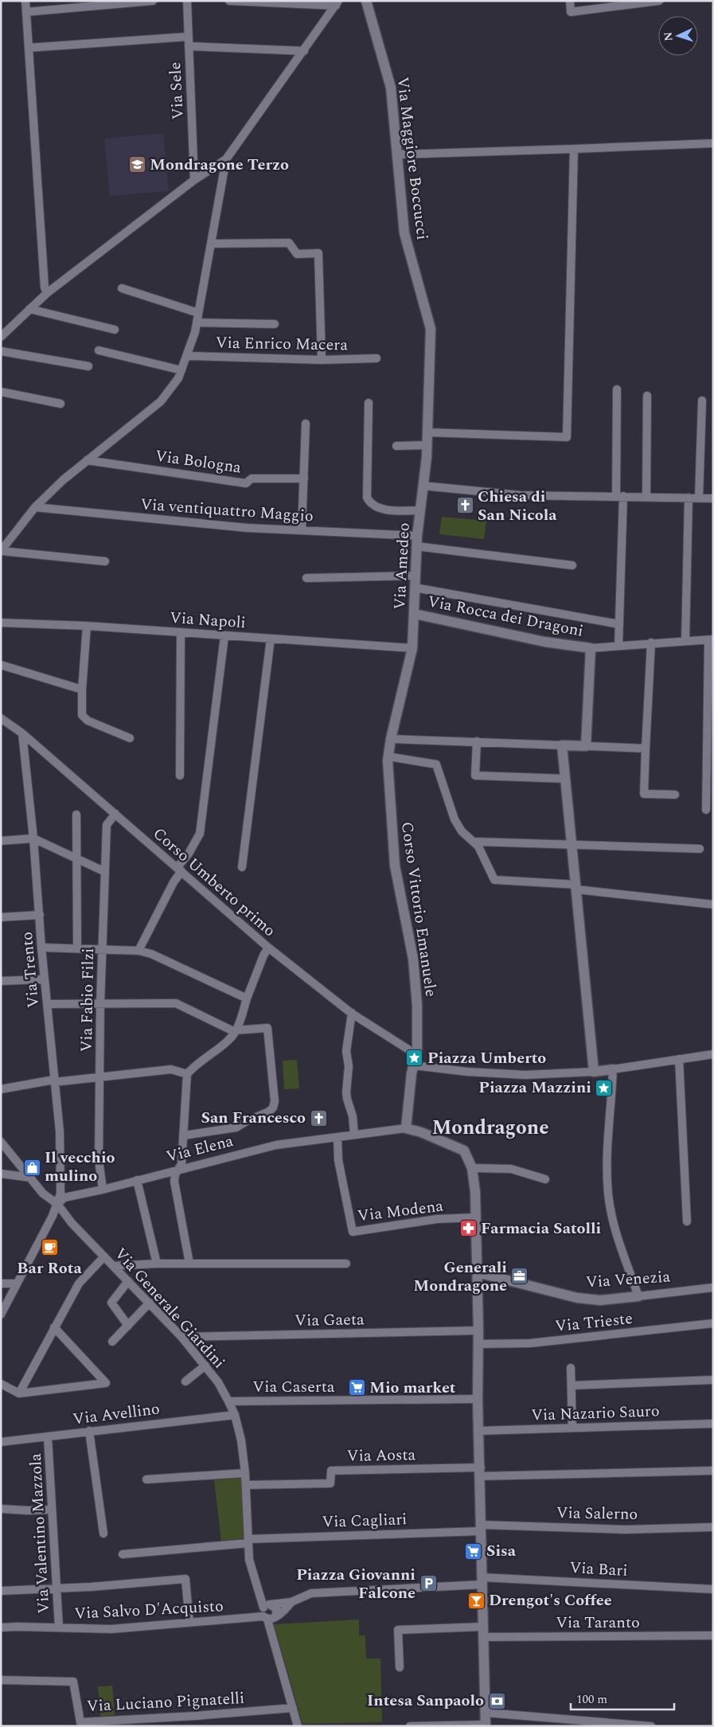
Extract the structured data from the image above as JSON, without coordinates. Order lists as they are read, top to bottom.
{
  "streets": {
    "street": [
      "Via Sele",
      "Via Maggiore Boccucci",
      "Via Enrico Macera",
      "Via Bologna",
      "Via ventiquattro Maggio",
      "Via Amedeo",
      "Via Rocca dei Dragoni",
      "Via Napoli",
      "Corso Umberto primo",
      "Corso Vittorio Emanuele",
      "Via Trento",
      "Via Fabio Filzi",
      "Via Elena",
      "Via Modena",
      "Via Venezia",
      "Via Generale Giardini",
      "Via Gaeta",
      "Via Trieste",
      "Via Caserta",
      "Via Nazario Sauro",
      "Via Avellino",
      "Via Aosta",
      "Via Salerno",
      "Via Cagliari",
      "Via Valentino Mazzola",
      "Via Bari",
      "Via Salvo D'Acquisto",
      "Via Taranto",
      "Via Luciano Pignatelli"
    ]
  },
  "crossings": [
    ["Via Maggiore Boccucci", "Via Amedeo"],
    ["Via ventiquattro Maggio", "Via Amedeo"],
    ["Via Amedeo", "Via Rocca dei Dragoni"],
    ["Via Amedeo", "Via Napoli"],
    ["Via Amedeo", "Corso Vittorio Emanuele"],
    ["Via Napoli", "Corso Vittorio Emanuele"],
    ["Corso Umberto primo", "Corso Vittorio Emanuele"],
    ["Corso Umberto primo", "Via Trento"],
    ["Corso Umberto primo", "Via Fabio Filzi"],
    ["Corso Vittorio Emanuele", "Via Elena"],
    ["Via Trento", "Via Elena"],
    ["Via Trento", "Via Generale Giardini"],
    ["Via Fabio Filzi", "Via Elena"],
    ["Via Elena", "Via Modena"],
    ["Via Elena", "Via Venezia"],
    ["Via Elena", "Via Generale Giardini"],
    ["Via Elena", "Via Gaeta"],
    ["Via Elena", "Via Trieste"],
    ["Via Elena", "Via Caserta"],
    ["Via Elena", "Via Nazario Sauro"],
    ["Via Elena", "Via Aosta"],
    ["Via Elena", "Via Salerno"],
    ["Via Elena", "Via Cagliari"],
    ["Via Elena", "Via Bari"],
    ["Via Elena", "Via Taranto"],
    ["Via Generale Giardini", "Via Gaeta"],
    ["Via Generale Giardini", "Via Caserta"],
    ["Via Generale Giardini", "Via Avellino"],
    ["Via Generale Giardini", "Via Aosta"],
    ["Via Generale Giardini", "Via Cagliari"],
    ["Via Generale Giardini", "Via Salvo D'Acquisto"],
    ["Via Generale Giardini", "Via Luciano Pignatelli"],
    ["Via Avellino", "Via Valentino Mazzola"],
    ["Via Salerno", "Via Cagliari"],
    ["Via Valentino Mazzola", "Via Salvo D'Acquisto"]
  ],
  "districts": ["Mondragone"],
  "places": {
    "school or university": ["Mondragone Terzo"],
    "church": ["Chiesa di San Nicola", "San Francesco"],
    "place": ["Piazza Umberto", "Piazza Mazzini"],
    "shop": ["Il vecchio mulino"],
    "pharmacy": ["Farmacia Satolli"],
    "cafe": ["Bar Rota"],
    "office": ["Generali Mondragone"],
    "supermarket": ["Mio market", "Sisa"],
    "parking": ["Piazza Giovanni Falcone"],
    "bar": ["Drengot's Coffee"],
    "bank": ["Intesa Sanpaolo"]
  },
  "scale_bar": "100 m",
  "north": "left"
}
